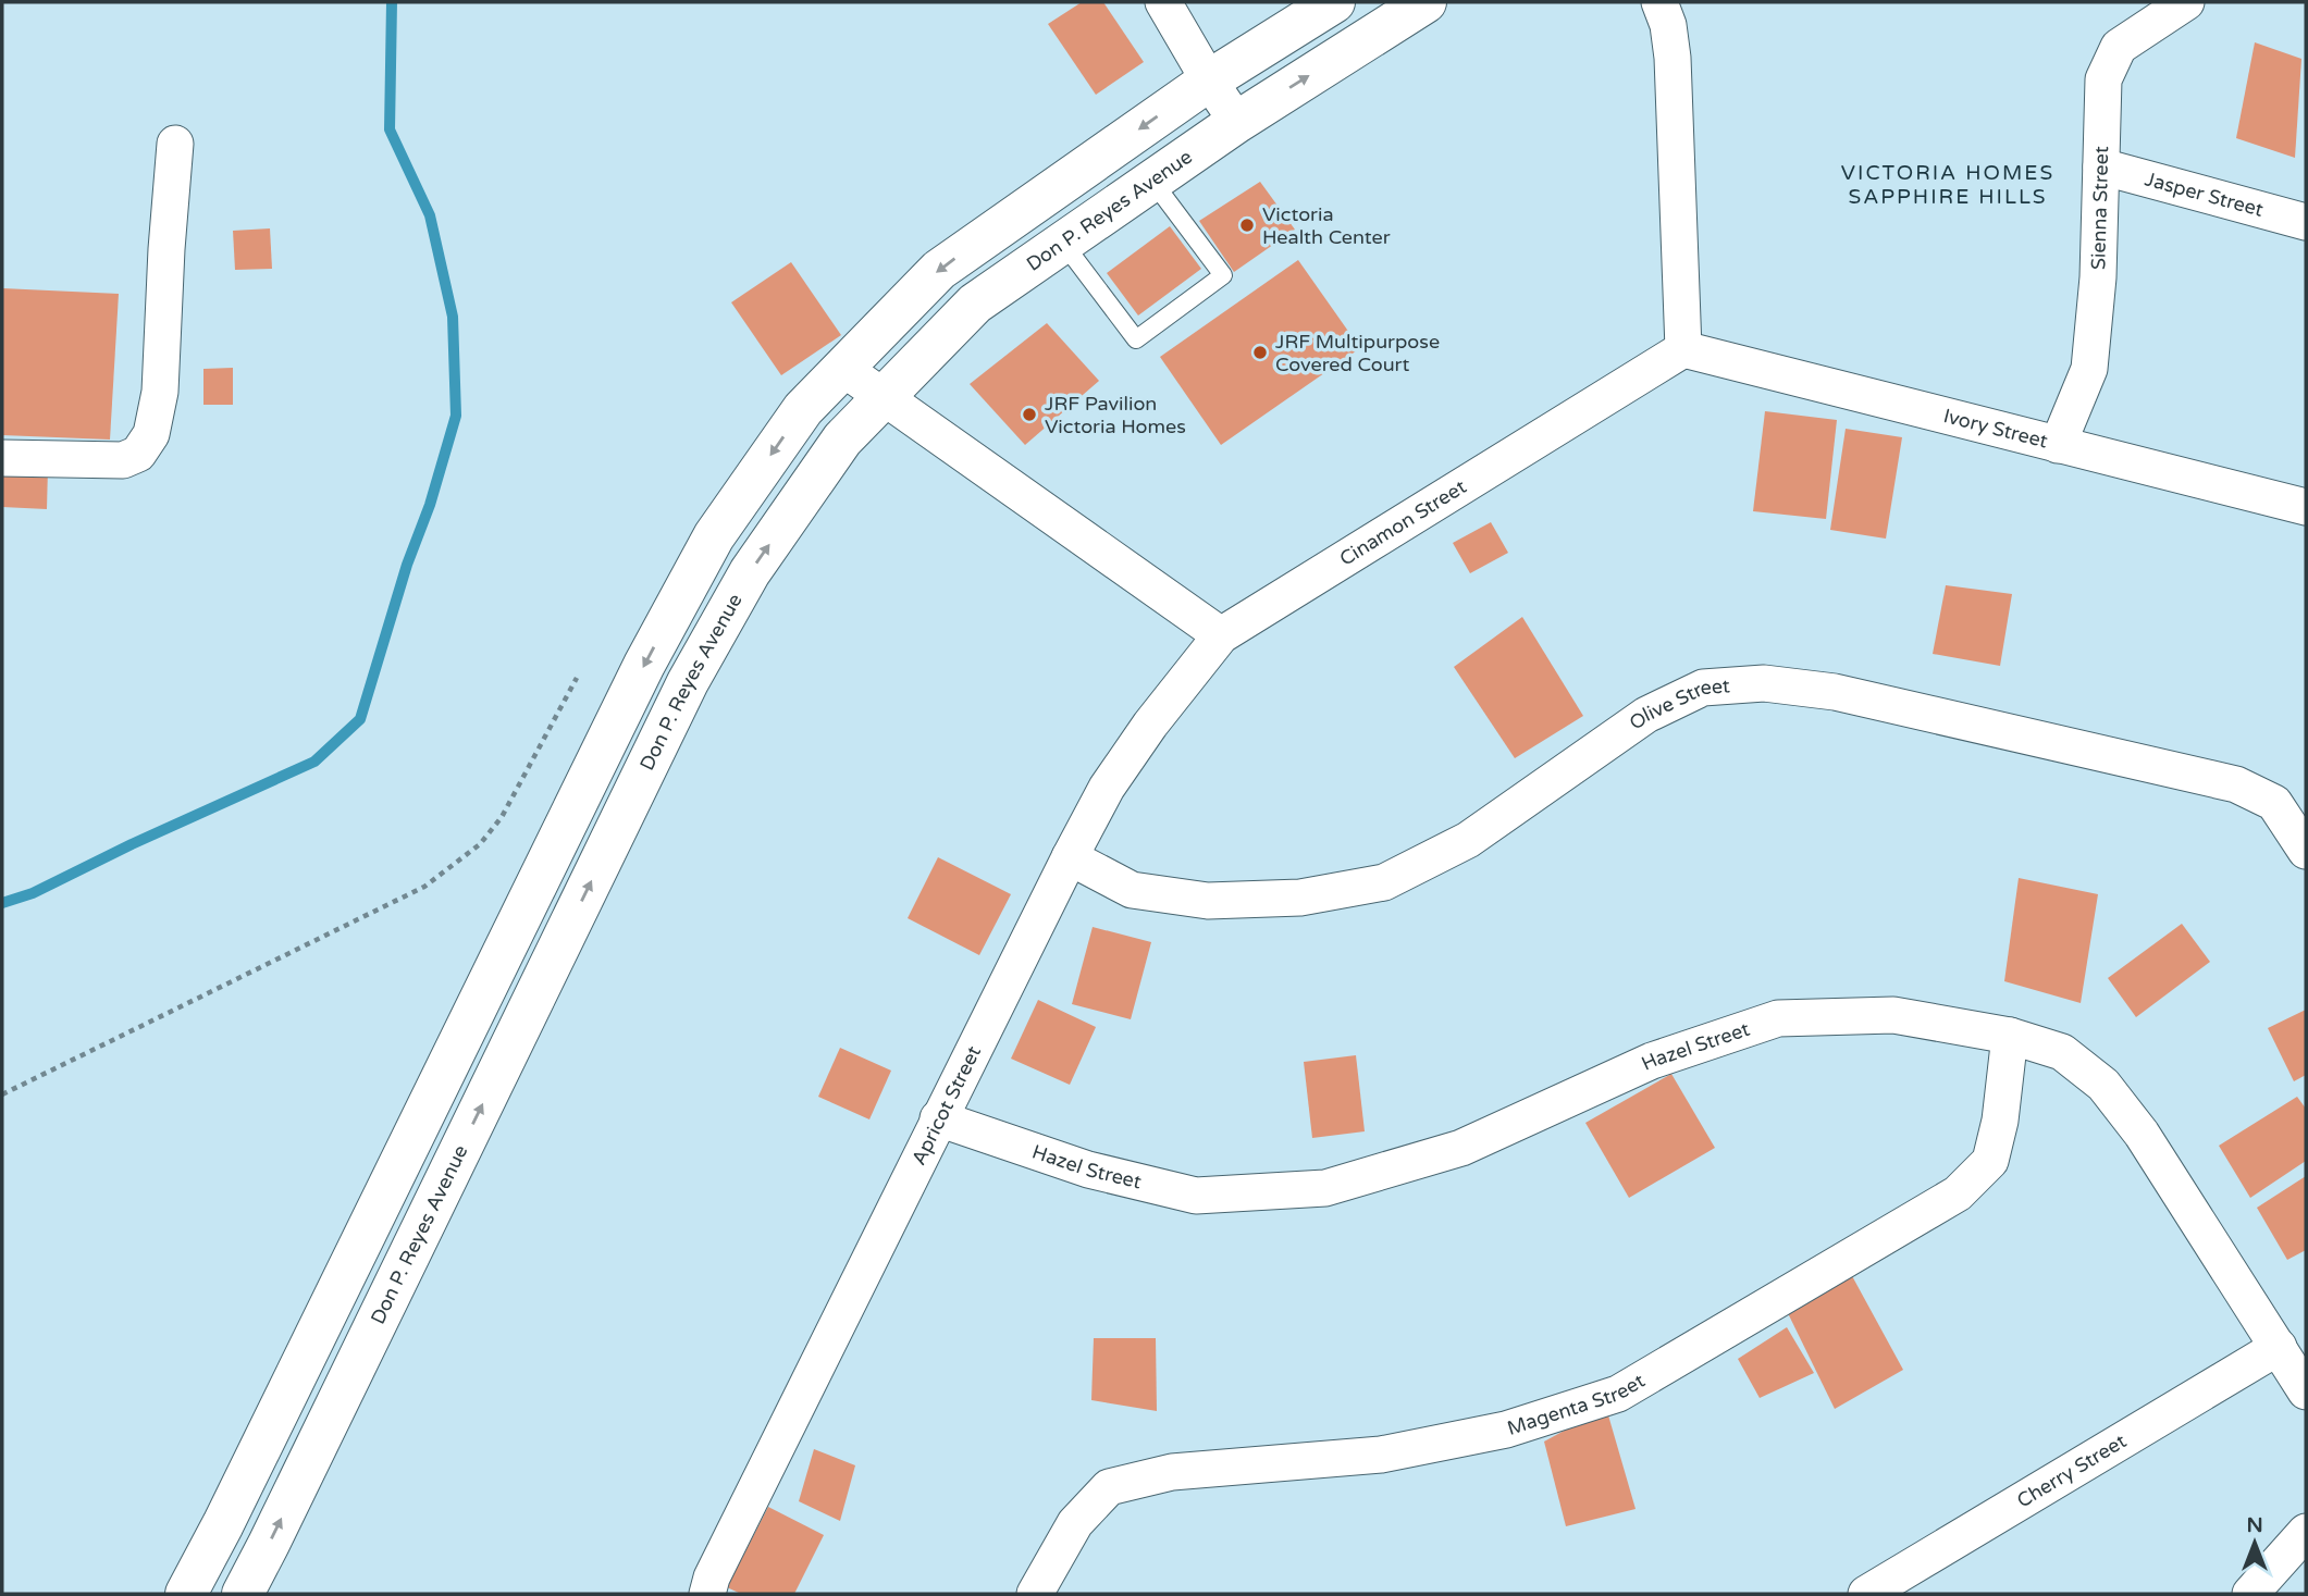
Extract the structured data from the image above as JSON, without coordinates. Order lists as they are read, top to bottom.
{
  "streets": {
    "street": [
      "Jasper Street",
      "Sienna Street",
      "Don P. Reyes Avenue",
      "Ivory Street",
      "Cinamon Street",
      "Olive Street",
      "Hazel Street",
      "Apricot Street",
      "Magenta Street",
      "Cherry Street"
    ]
  },
  "crossings": [
    ["Jasper Street", "Sienna Street"],
    ["Sienna Street", "Ivory Street"],
    ["Ivory Street", "Cinamon Street"],
    ["Cinamon Street", "Apricot Street"],
    ["Olive Street", "Apricot Street"],
    ["Hazel Street", "Apricot Street"],
    ["Hazel Street", "Magenta Street"],
    ["Hazel Street", "Cherry Street"]
  ],
  "districts": ["VICTORIA HOMES SAPPHIRE HILLS"],
  "places": ["Victoria Health Center", "JRF Multipurpose Covered Court", "JRF Pavilion Victoria Homes"],
  "north": "top"
}
